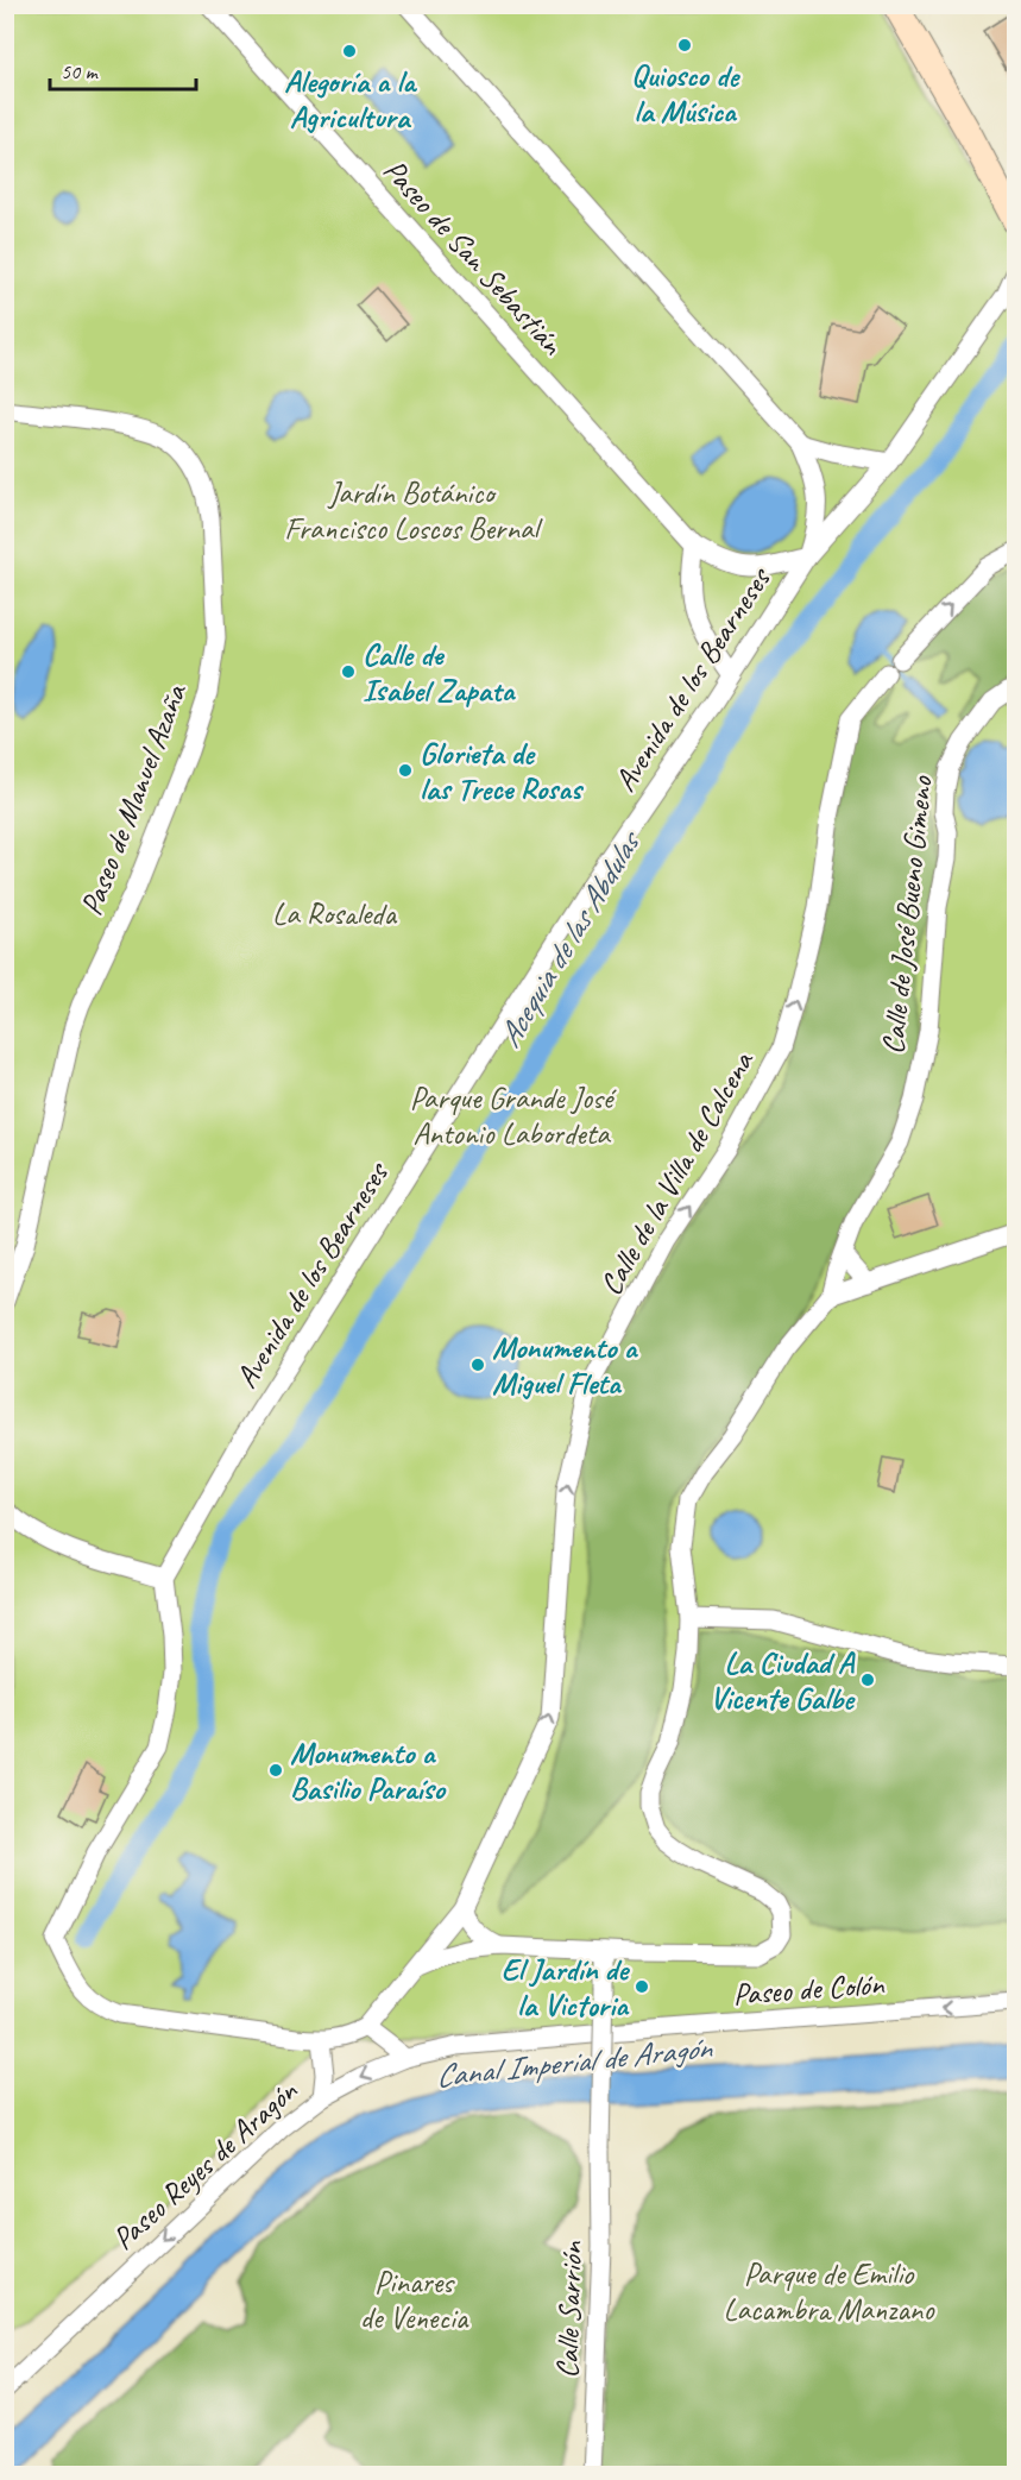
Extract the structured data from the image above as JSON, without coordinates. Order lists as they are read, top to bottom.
{
  "streets": {
    "street": [
      "Paseo de San Sebastián",
      "Avenida de los Bearneses",
      "Paseo de Manuel Azaña",
      "Calle de José Bueno Gimeno",
      "Calle de la Villa de Calcena",
      "Paseo de Colón",
      "Paseo Reyes de Aragón",
      "Calle Sarrión"
    ]
  },
  "crossings": [
    ["Paseo de San Sebastián", "Avenida de los Bearneses"],
    ["Calle de José Bueno Gimeno", "Calle de la Villa de Calcena"],
    ["Calle de José Bueno Gimeno", "Calle Sarrión"],
    ["Paseo de Colón", "Paseo Reyes de Aragón"]
  ],
  "one_way": ["Calle de la Villa de Calcena", "Paseo de Colón", "Paseo Reyes de Aragón"],
  "water": ["Acequia de las Abdulas", "Canal Imperial de Aragón"],
  "parks": [
    "Jardín Botánico Francisco Loscos Bernal",
    "La Rosaleda",
    "Parque Grande José Antonio Labordeta",
    "Parque de Emilio Lacambra Manzano",
    "Pinares de Venecia"
  ],
  "places": [
    "Quiosco de la Música",
    "Alegoría a la Agricultura",
    "Calle de Isabel Zapata",
    "Glorieta de las Trece Rosas",
    "Monumento a Miguel Fleta",
    "La Ciudad A Vicente Galbe",
    "Monumento a Basilio Paraíso",
    "El Jardín de la Victoria"
  ],
  "scale_bar": "50 m"
}
